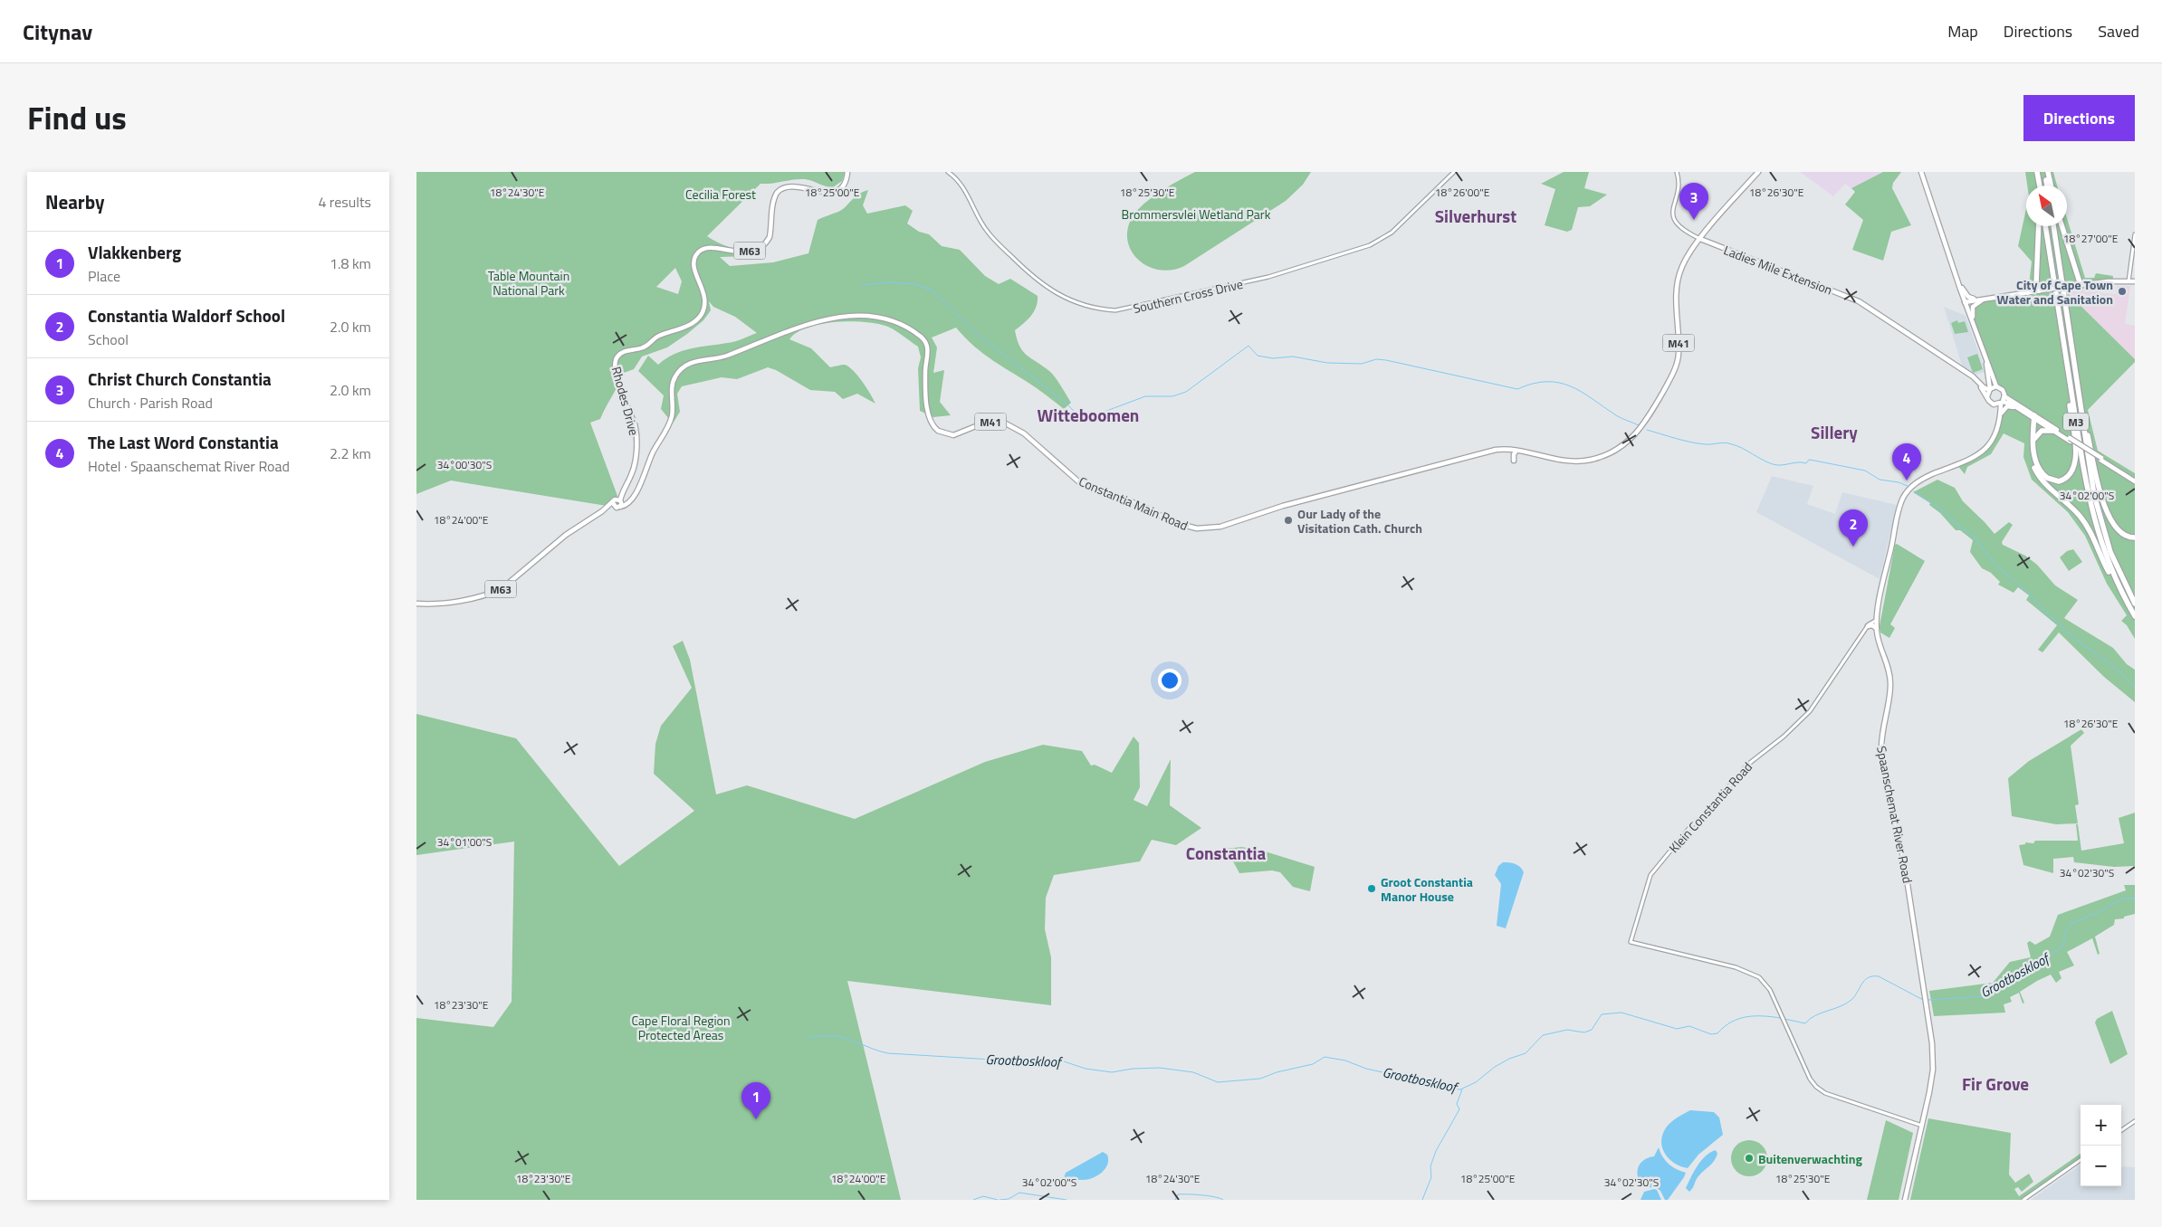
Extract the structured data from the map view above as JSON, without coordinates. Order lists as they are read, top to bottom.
{
  "streets": {
    "highway": ["M3"],
    "main road": [
      "M63",
      "Ladies Mile Extension",
      "M41",
      "Rhodes Drive",
      "Constantia Main Road",
      "Spaanschemat River Road"
    ],
    "street": ["Southern Cross Drive", "Klein Constantia Road"]
  },
  "crossings": [
    ["M63", "Rhodes Drive"],
    ["M63", "Constantia Main Road"],
    ["Ladies Mile Extension", "Constantia Main Road"],
    ["Ladies Mile Extension", "Spaanschemat River Road"],
    ["Klein Constantia Road", "Spaanschemat River Road"]
  ],
  "districts": [
    "Silverhurst",
    "Witteboomen",
    "Sillery",
    "Constantia",
    "Fir Grove"
  ],
  "water": ["Grootboskloof"],
  "parks": [
    "Cecilia Forest",
    "Brommersvlei Wetland Park",
    "Table Mountain National Park",
    "Cape Floral Region Protected Areas"
  ],
  "places": [
    "City of Cape Town Water and Sanitation",
    "Our Lady of the Visitation Cath. Church",
    "Groot Constantia Manor House",
    "Buitenverwachting"
  ],
  "north": "top left",
  "page": {
    "header": "Citynav",
    "nav": ["Map", "Directions", "Saved"],
    "title": "Find us",
    "buttons": "Directions",
    "heading": ["Nearby", "4 results"],
    "pins": [
      "3",
      "4",
      "2",
      "1"
    ],
    "list": [
      {
        "mark": "1",
        "name": "Vlakkenberg",
        "note": "Place",
        "value": "1.8 km"
      },
      {
        "mark": "2",
        "name": "Constantia Waldorf School",
        "note": "School",
        "value": "2.0 km"
      },
      {
        "mark": "3",
        "name": "Christ Church Constantia",
        "note": "Church · Parish Road",
        "value": "2.0 km"
      },
      {
        "mark": "4",
        "name": "The Last Word Constantia",
        "note": "Hotel · Spaanschemat River Road",
        "value": "2.2 km"
      }
    ],
    "map_buttons": ["+", "−"]
  },
  "coordinates": [
    "18°24'30\"E",
    "18°25'00\"E",
    "18°25'30\"E",
    "18°26'00\"E",
    "18°26'30\"E",
    "18°27'00\"E",
    "34°00'30\"S",
    "34°02'00\"S",
    "18°24'00\"E",
    "34°01'00\"S",
    "34°02'30\"S",
    "18°23'30\"E"
  ]
}
